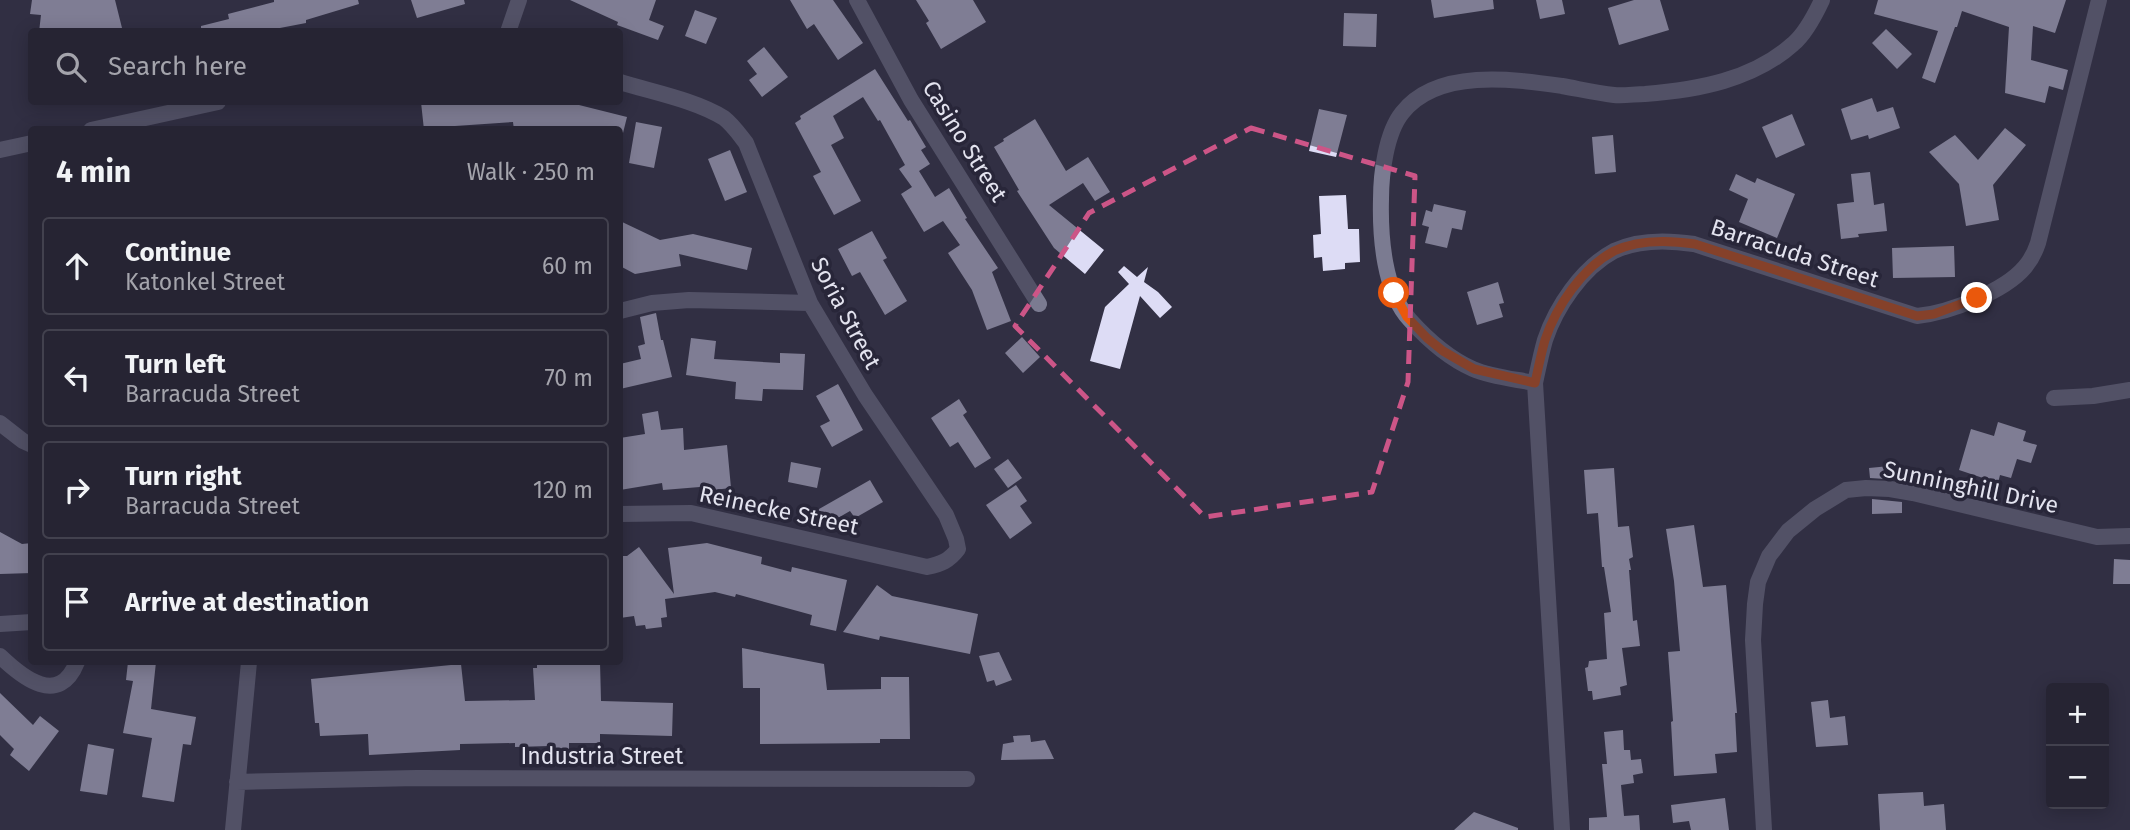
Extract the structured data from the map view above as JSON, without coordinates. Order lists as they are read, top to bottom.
{
  "streets": {
    "street": [
      "Casino Street",
      "Barracuda Street",
      "Soria Street",
      "Sunninghill Drive",
      "Reinecke Street",
      "Industria Street"
    ]
  },
  "crossings": [
    ["Soria Street", "Reinecke Street"]
  ],
  "page": {
    "search": "Search here",
    "heading": ["4 min", "Walk · 250 m"],
    "list": [
      ["Continue", "Katonkel Street", "60 m"],
      ["Turn left", "Barracuda Street", "70 m"],
      ["Turn right", "Barracuda Street", "120 m"],
      "Arrive at destination"
    ],
    "map_buttons": ["+", "−"]
  }
}
